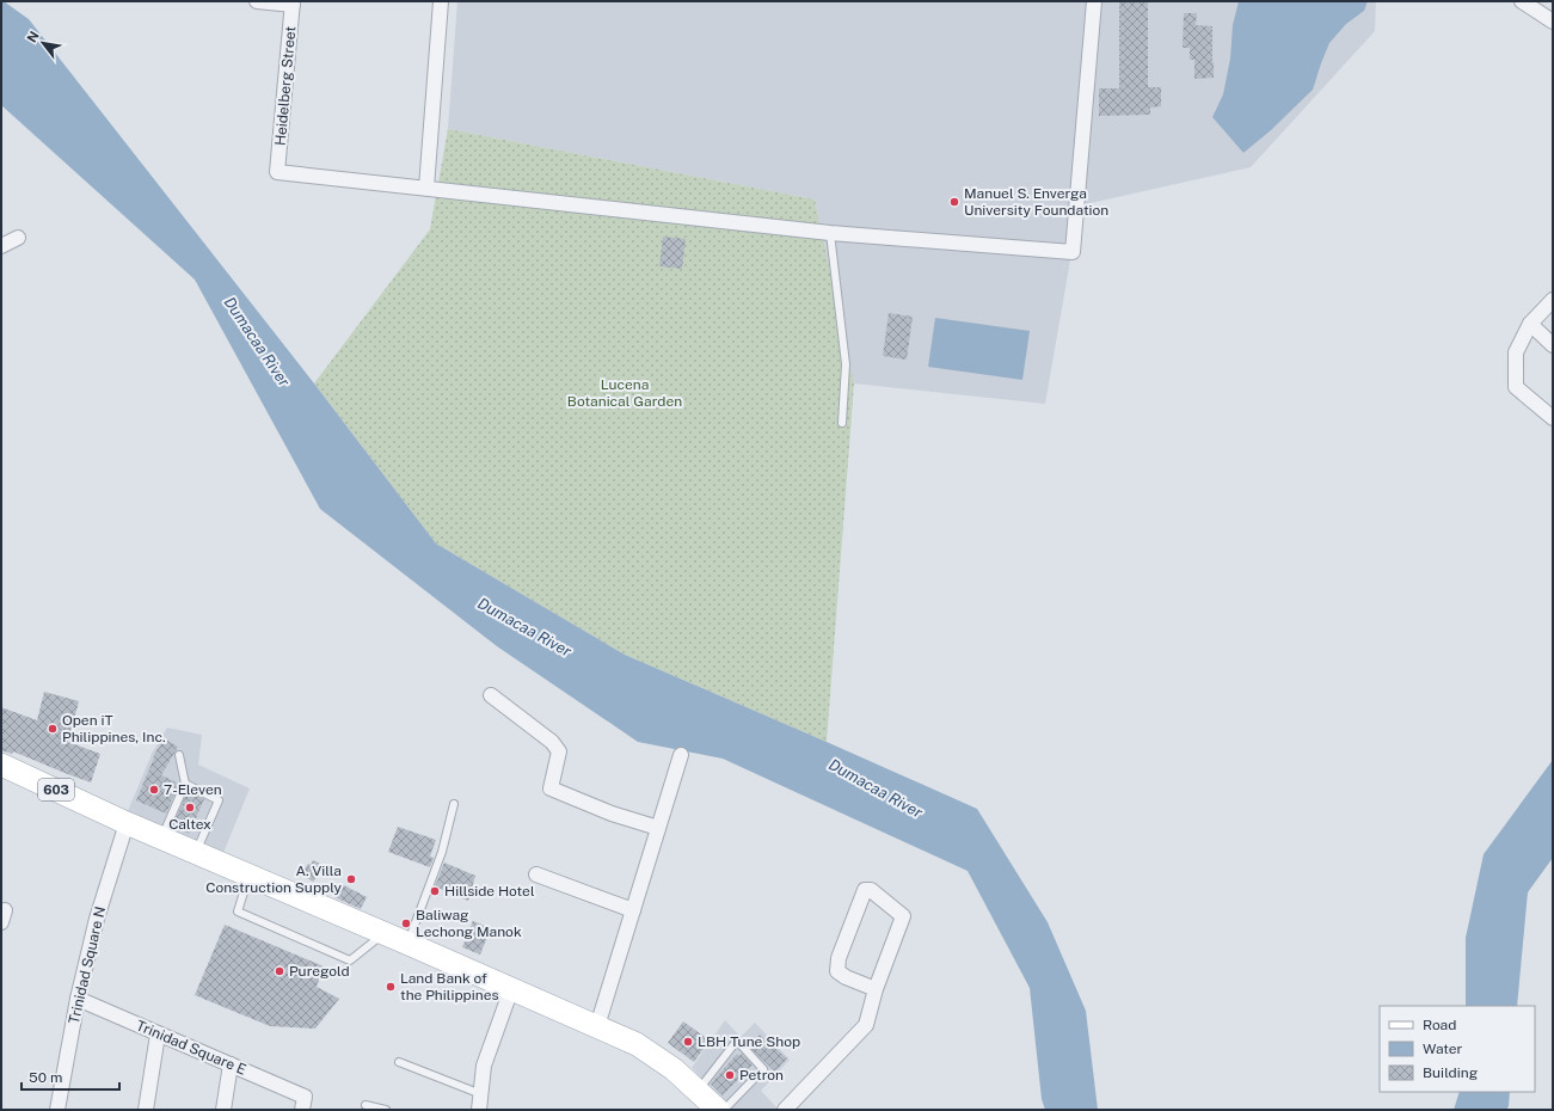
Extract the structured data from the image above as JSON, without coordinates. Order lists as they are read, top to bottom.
{
  "streets": {
    "main road": ["603"],
    "street": ["Heidelberg Street", "Trinidad Square N", "Trinidad Square E"]
  },
  "crossings": [
    ["603", "Trinidad Square N"],
    ["Trinidad Square N", "Trinidad Square E"]
  ],
  "water": ["Dumacaa River"],
  "parks": ["Lucena Botanical Garden"],
  "places": [
    "Manuel S. Enverga University Foundation",
    "Open iT Philippines, Inc.",
    "7-Eleven",
    "Caltex",
    "A. Villa Construction Supply",
    "Hillside Hotel",
    "Baliwag Lechong Manok",
    "Puregold",
    "Land Bank of the Philippines",
    "LBH Tune Shop",
    "Petron"
  ],
  "legend": ["Road", "Water", "Building"],
  "scale_bar": "50 m",
  "north": "top left"
}
